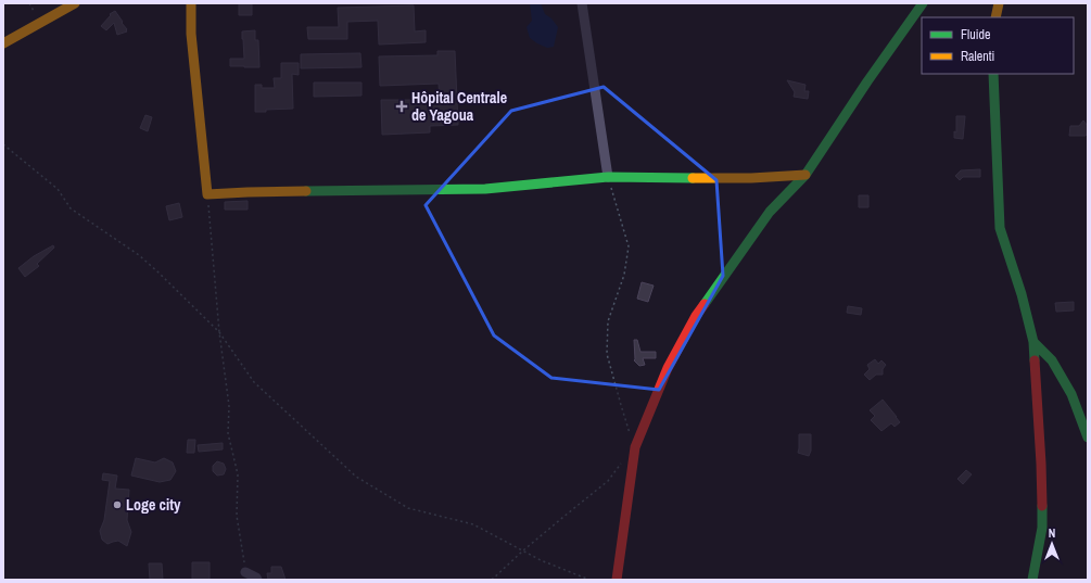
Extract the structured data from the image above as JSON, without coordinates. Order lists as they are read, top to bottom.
{
  "places": {
    "health": ["Hôpital Centrale de Yagoua"],
    "other": ["Loge city"]
  },
  "legend": ["Fluide", "Ralenti"],
  "north": "top"
}
